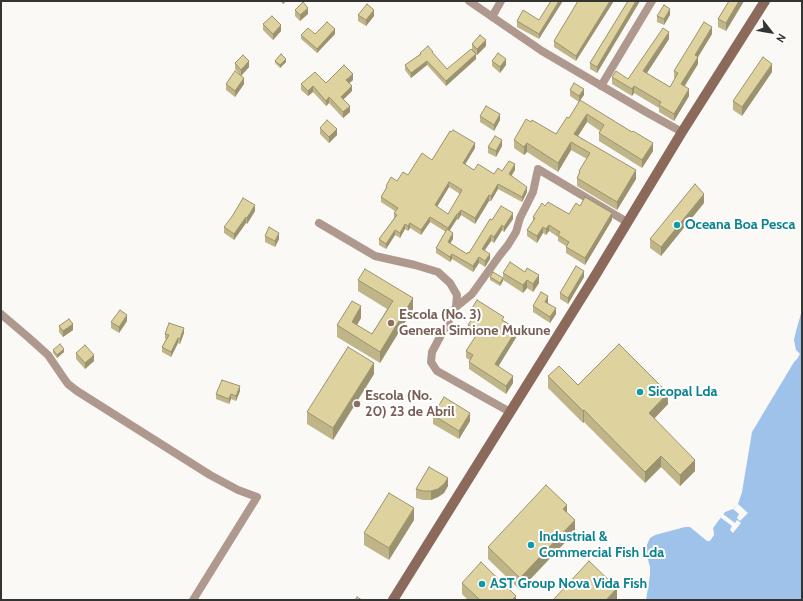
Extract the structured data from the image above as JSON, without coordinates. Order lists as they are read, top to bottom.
{
  "places": [
    "Oceana Boa Pesca",
    "Escola (No. 3) General Simione Mukune",
    "Sicopal Lda",
    "Escola (No. 20) 23 de Abril",
    "Industrial & Commercial Fish Lda",
    "AST Group Nova Vida Fish"
  ],
  "north": "bottom right"
}
